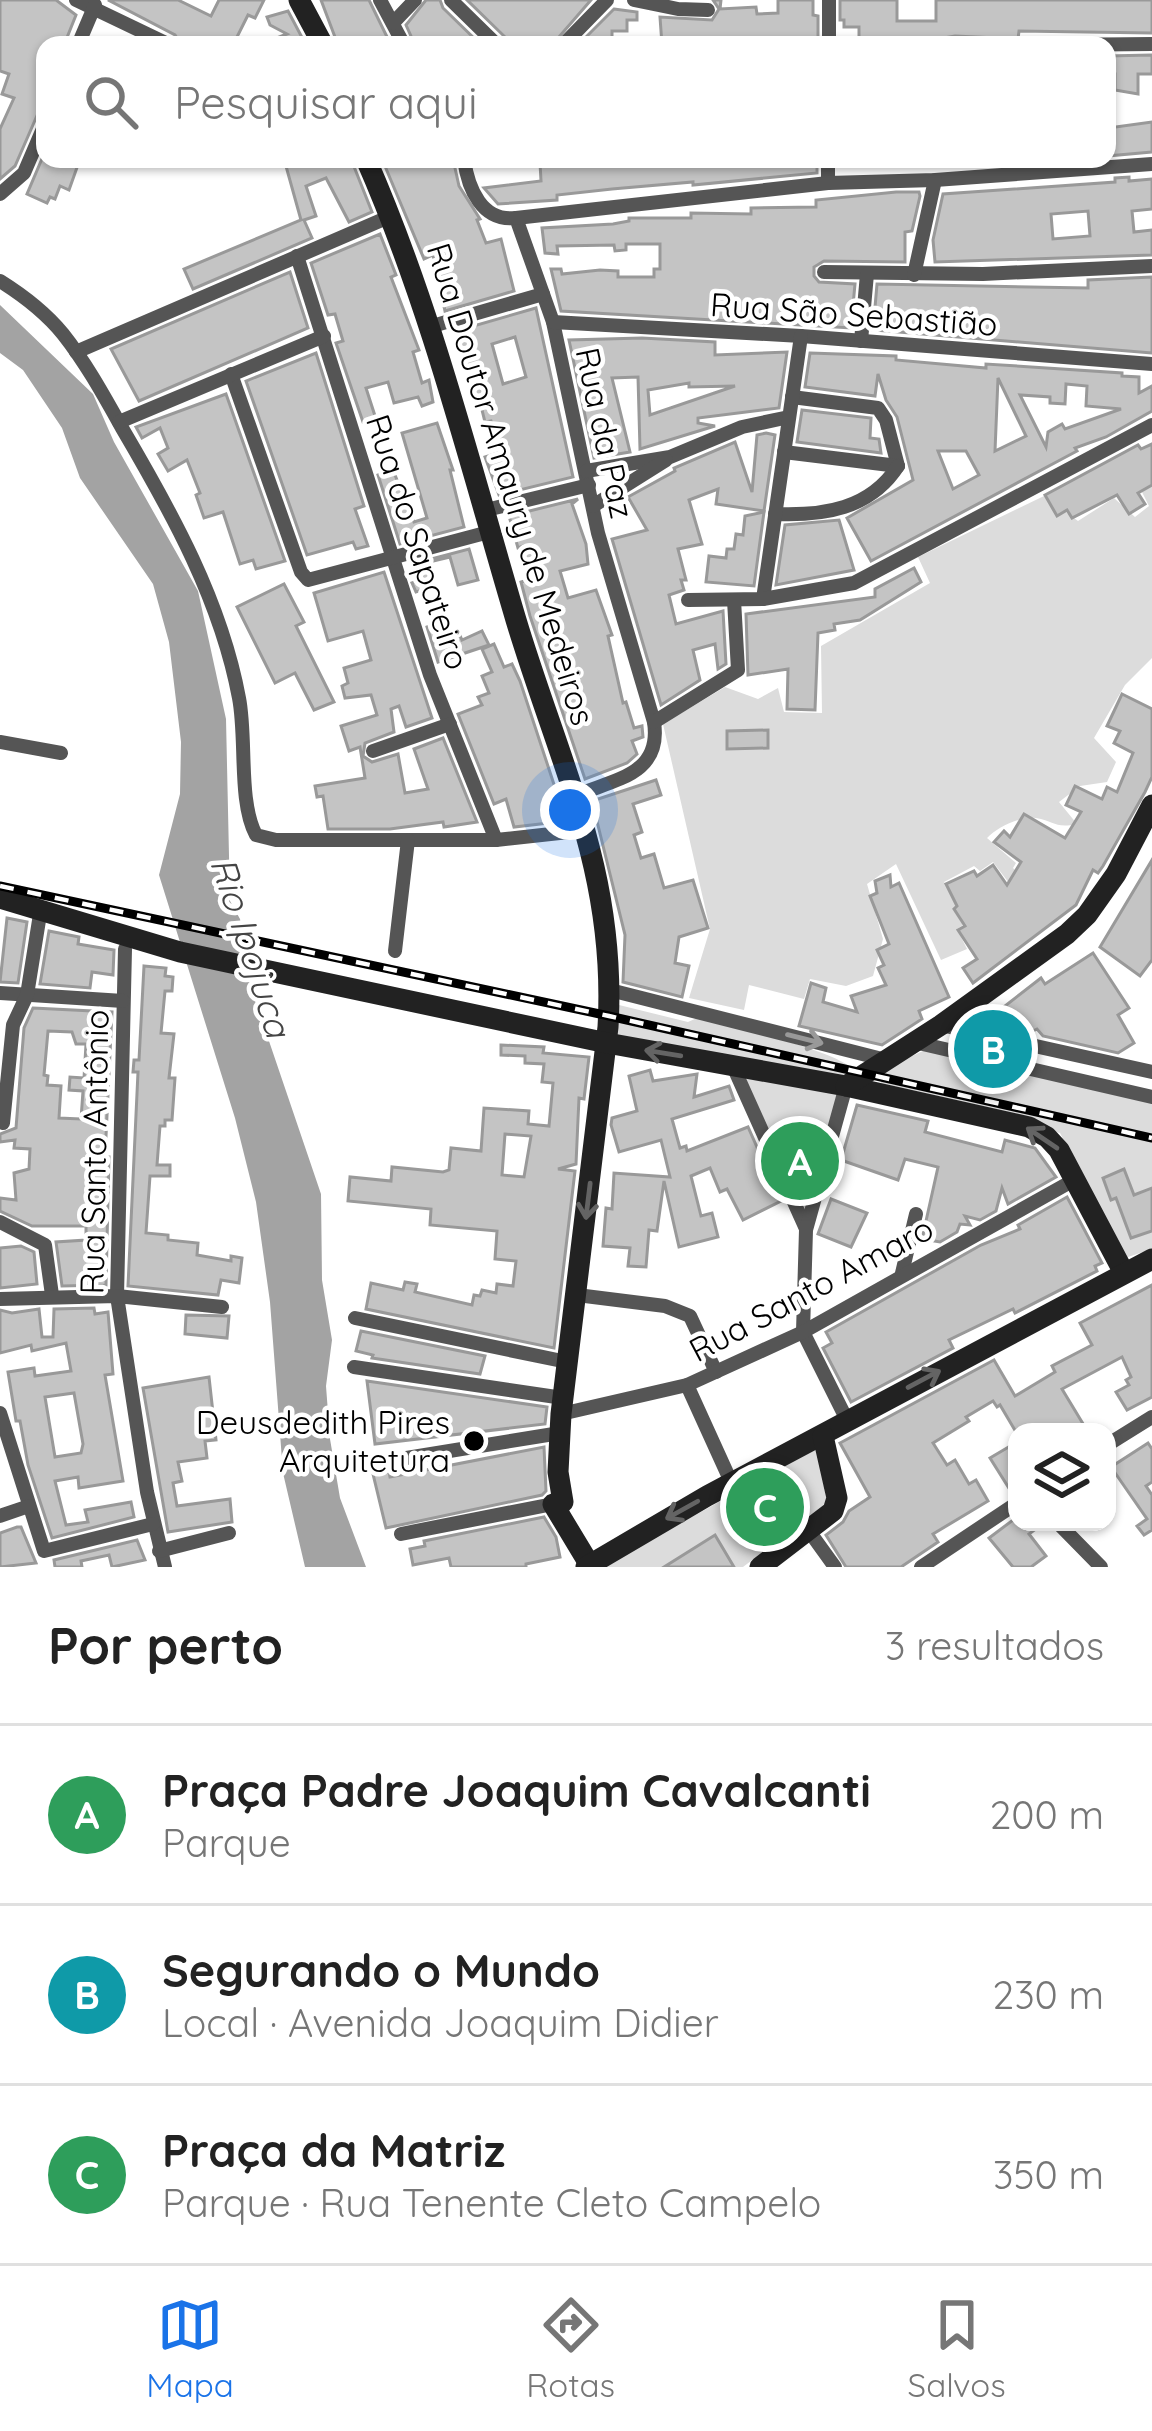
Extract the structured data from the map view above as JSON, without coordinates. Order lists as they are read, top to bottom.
{
  "streets": {
    "main road": ["Rua Doutor Amaury de Medeiros"],
    "street": [
      "Rua São Sebastião",
      "Rua da Paz",
      "Rua do Sapateiro",
      "Rua Santo Antônio",
      "Rua Santo Amaro"
    ]
  },
  "crossings": [
    ["Rua São Sebastião", "Rua da Paz"],
    ["Rua da Paz", "Rua Doutor Amaury de Medeiros"],
    ["Rua Doutor Amaury de Medeiros", "Rua Santo Amaro"]
  ],
  "water": ["Rio Ipojuca"],
  "places": ["Deusdedith Pires Arquitetura"],
  "page": {
    "search": "Pesquisar aqui",
    "pins": ["B", "A", "C"],
    "heading": ["Por perto", "3 resultados"],
    "list": [
      {
        "mark": "A",
        "name": "Praça Padre Joaquim Cavalcanti",
        "note": "Parque",
        "value": "200 m"
      },
      {
        "mark": "B",
        "name": "Segurando o Mundo",
        "note": "Local · Avenida Joaquim Didier",
        "value": "230 m"
      },
      {
        "mark": "C",
        "name": "Praça da Matriz",
        "note": "Parque · Rua Tenente Cleto Campelo",
        "value": "350 m"
      }
    ],
    "nav": ["Mapa", "Rotas", "Salvos"]
  }
}
